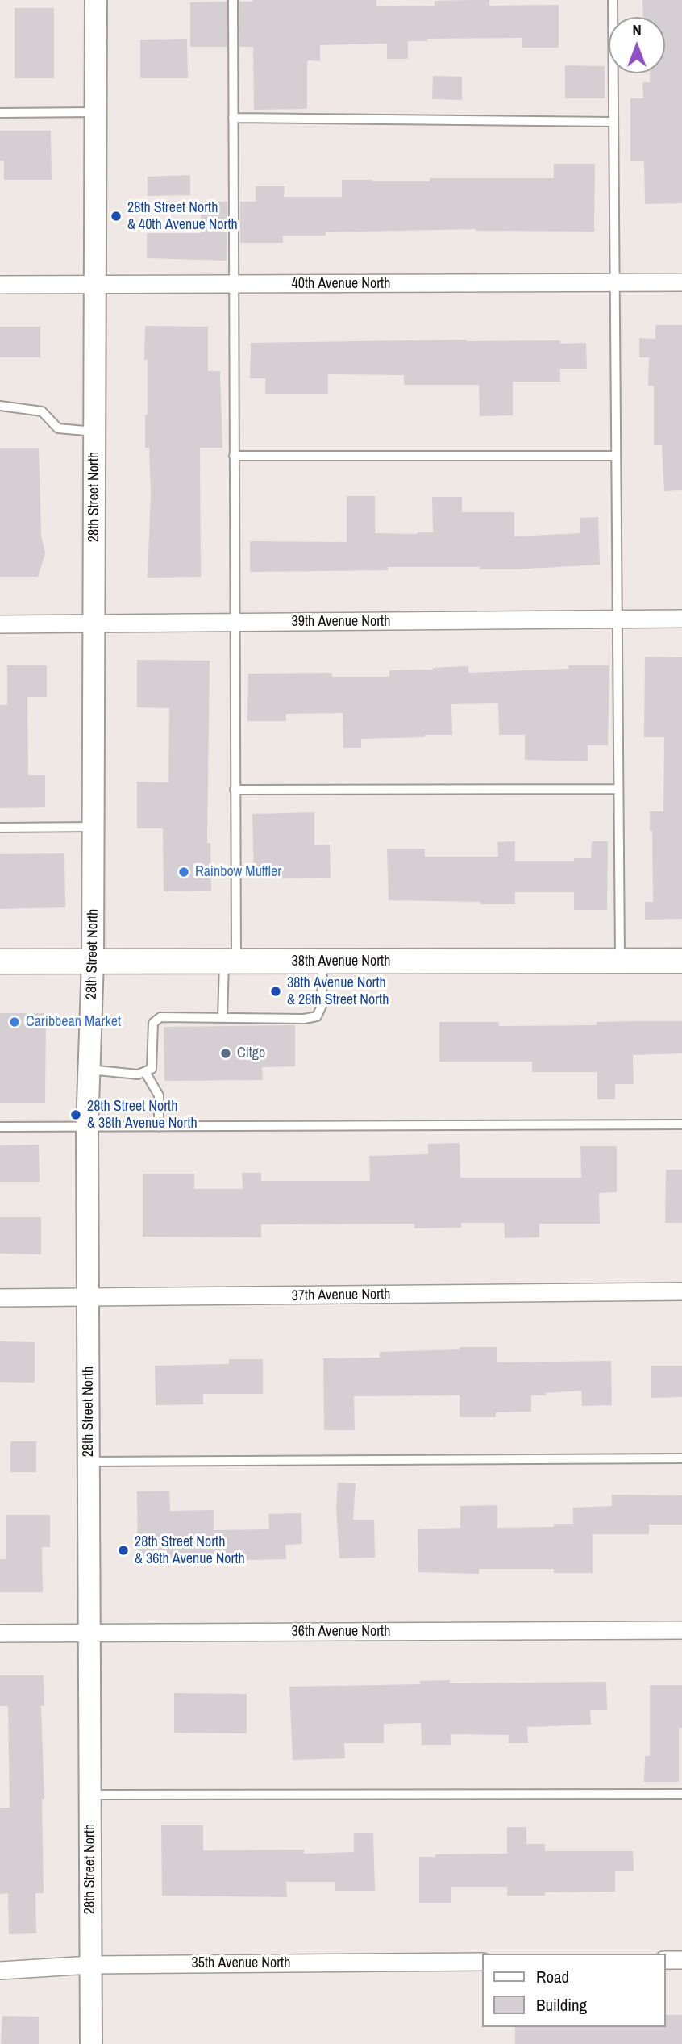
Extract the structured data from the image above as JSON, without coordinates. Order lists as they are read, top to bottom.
{
  "streets": {
    "main road": ["38th Avenue North"],
    "street": [
      "40th Avenue North",
      "28th Street North",
      "39th Avenue North",
      "37th Avenue North",
      "36th Avenue North",
      "35th Avenue North"
    ]
  },
  "crossings": [
    ["40th Avenue North", "28th Street North"],
    ["28th Street North", "39th Avenue North"],
    ["28th Street North", "38th Avenue North"],
    ["28th Street North", "37th Avenue North"],
    ["28th Street North", "36th Avenue North"],
    ["28th Street North", "35th Avenue North"]
  ],
  "places": [
    "28th Street North & 40th Avenue North",
    "Rainbow Muffler",
    "38th Avenue North & 28th Street North",
    "Caribbean Market",
    "Citgo",
    "28th Street North & 38th Avenue North",
    "28th Street North & 36th Avenue North"
  ],
  "legend": ["Road", "Building"],
  "north": "top"
}
